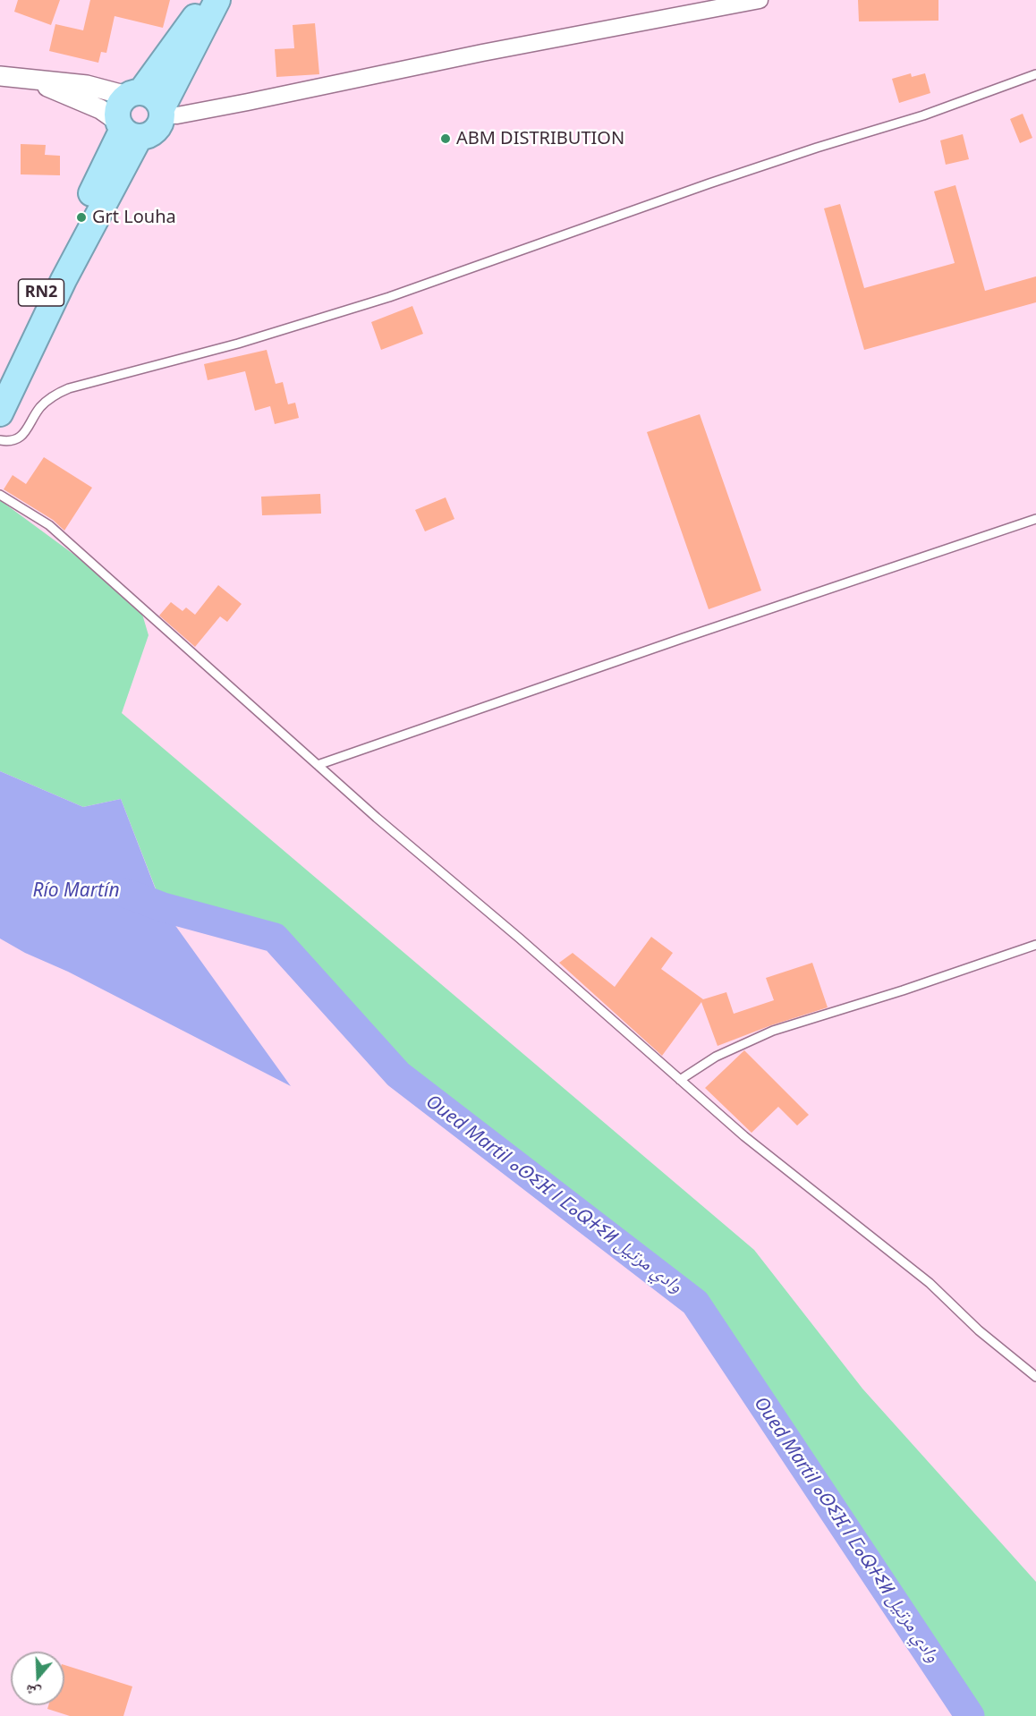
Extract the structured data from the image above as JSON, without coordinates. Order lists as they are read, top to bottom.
{
  "streets": {
    "highway": ["RN2"]
  },
  "water": ["Río Martín", "Oued Martil ⴰⵙⵉⴼ ⵏ ⵎⴰⵕⵜⵉⵍ وادي مرتيل"],
  "places": ["ABM DISTRIBUTION", "Grt Louha"],
  "north": "bottom"
}
